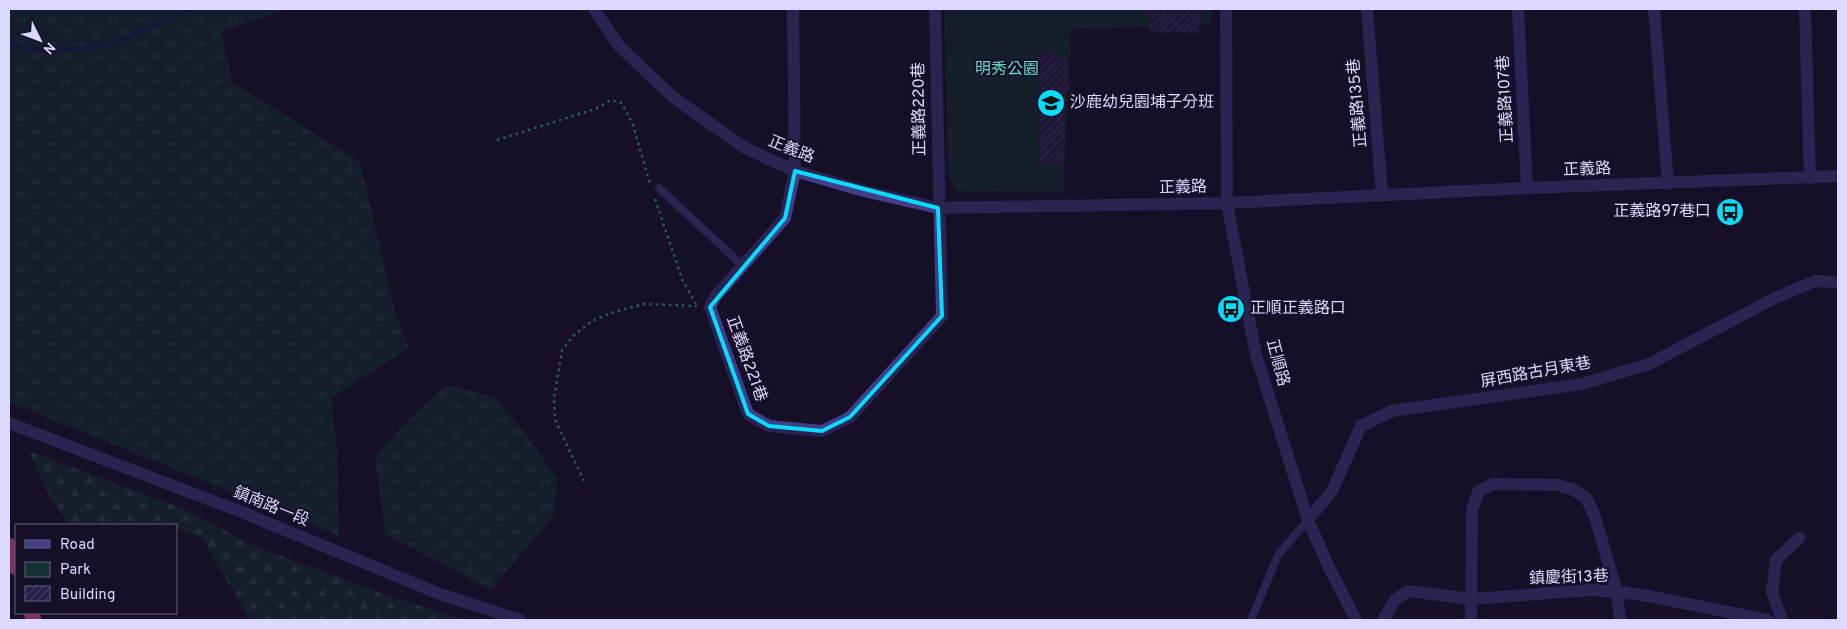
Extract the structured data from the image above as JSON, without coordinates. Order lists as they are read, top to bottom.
{
  "streets": {
    "street": [
      "正義路107巷",
      "正義路135巷",
      "正義路220巷",
      "正義路",
      "正義路221巷",
      "正順路",
      "屏西路古月東巷",
      "鎮南路一段",
      "鎮慶街13巷"
    ]
  },
  "crossings": [
    ["正義路107巷", "正義路"],
    ["正義路135巷", "正義路"],
    ["正義路220巷", "正義路"],
    ["正義路220巷", "正義路221巷"],
    ["正義路", "正義路221巷"],
    ["正義路", "正順路"],
    ["正順路", "屏西路古月東巷"]
  ],
  "parks": ["明秀公園"],
  "places": {
    "school or university": ["沙鹿幼兒園埔子分班"],
    "bus stop": ["正義路97巷口", "正順正義路口"]
  },
  "legend": ["Road", "Park", "Building"],
  "north": "bottom right"
}
